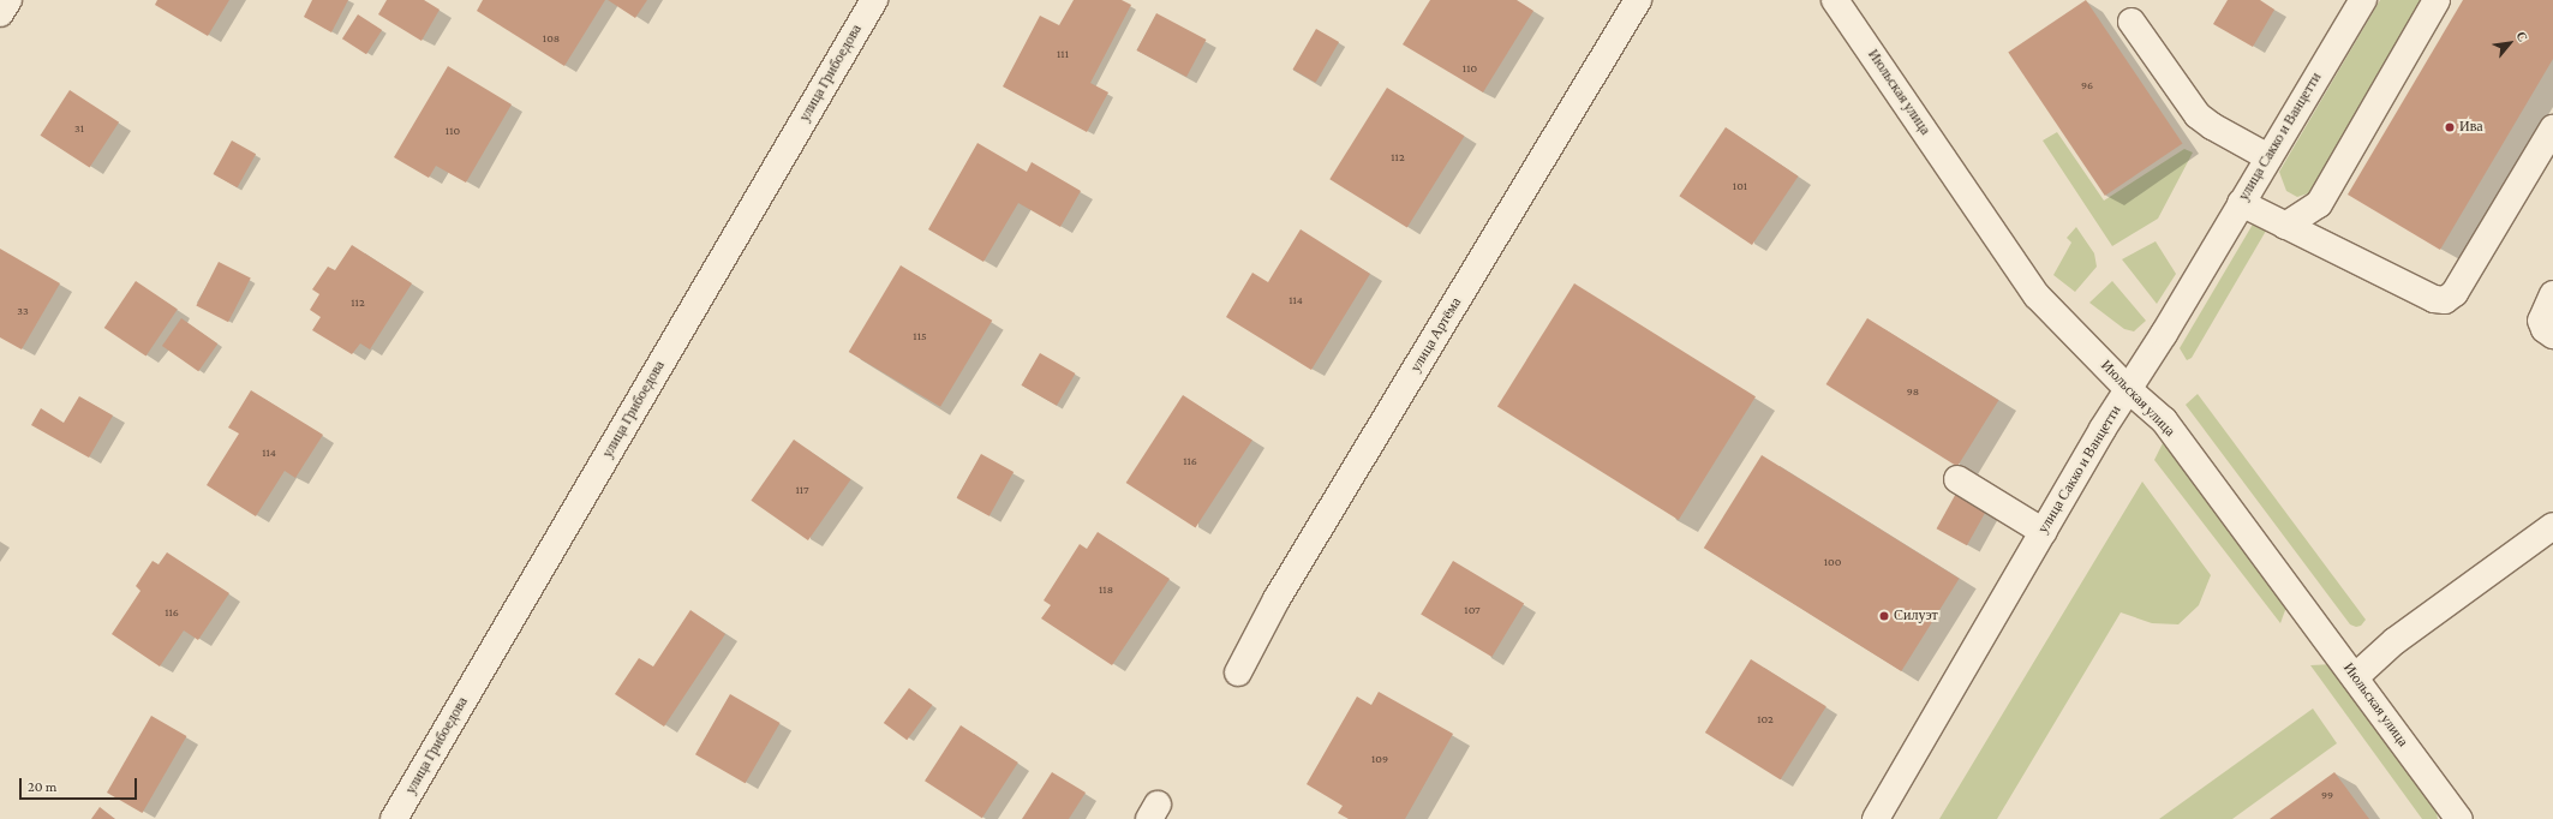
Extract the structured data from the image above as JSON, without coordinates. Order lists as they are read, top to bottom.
{
  "streets": {
    "street": [
      "улица Грибоедова",
      "Июльская улица",
      "улица Сакко и Ванцетти",
      "улица Артёма"
    ]
  },
  "crossings": [
    ["Июльская улица", "улица Сакко и Ванцетти"]
  ],
  "places": ["Ива", "Силуэт"],
  "house_numbers": [
    "108",
    "111",
    "110",
    "96",
    "31",
    "110",
    "112",
    "101",
    "114",
    "112",
    "33",
    "115",
    "98",
    "114",
    "116",
    "117",
    "100",
    "118",
    "107",
    "116",
    "102",
    "109",
    "99"
  ],
  "scale_bar": "20 m",
  "north": "top right"
}
